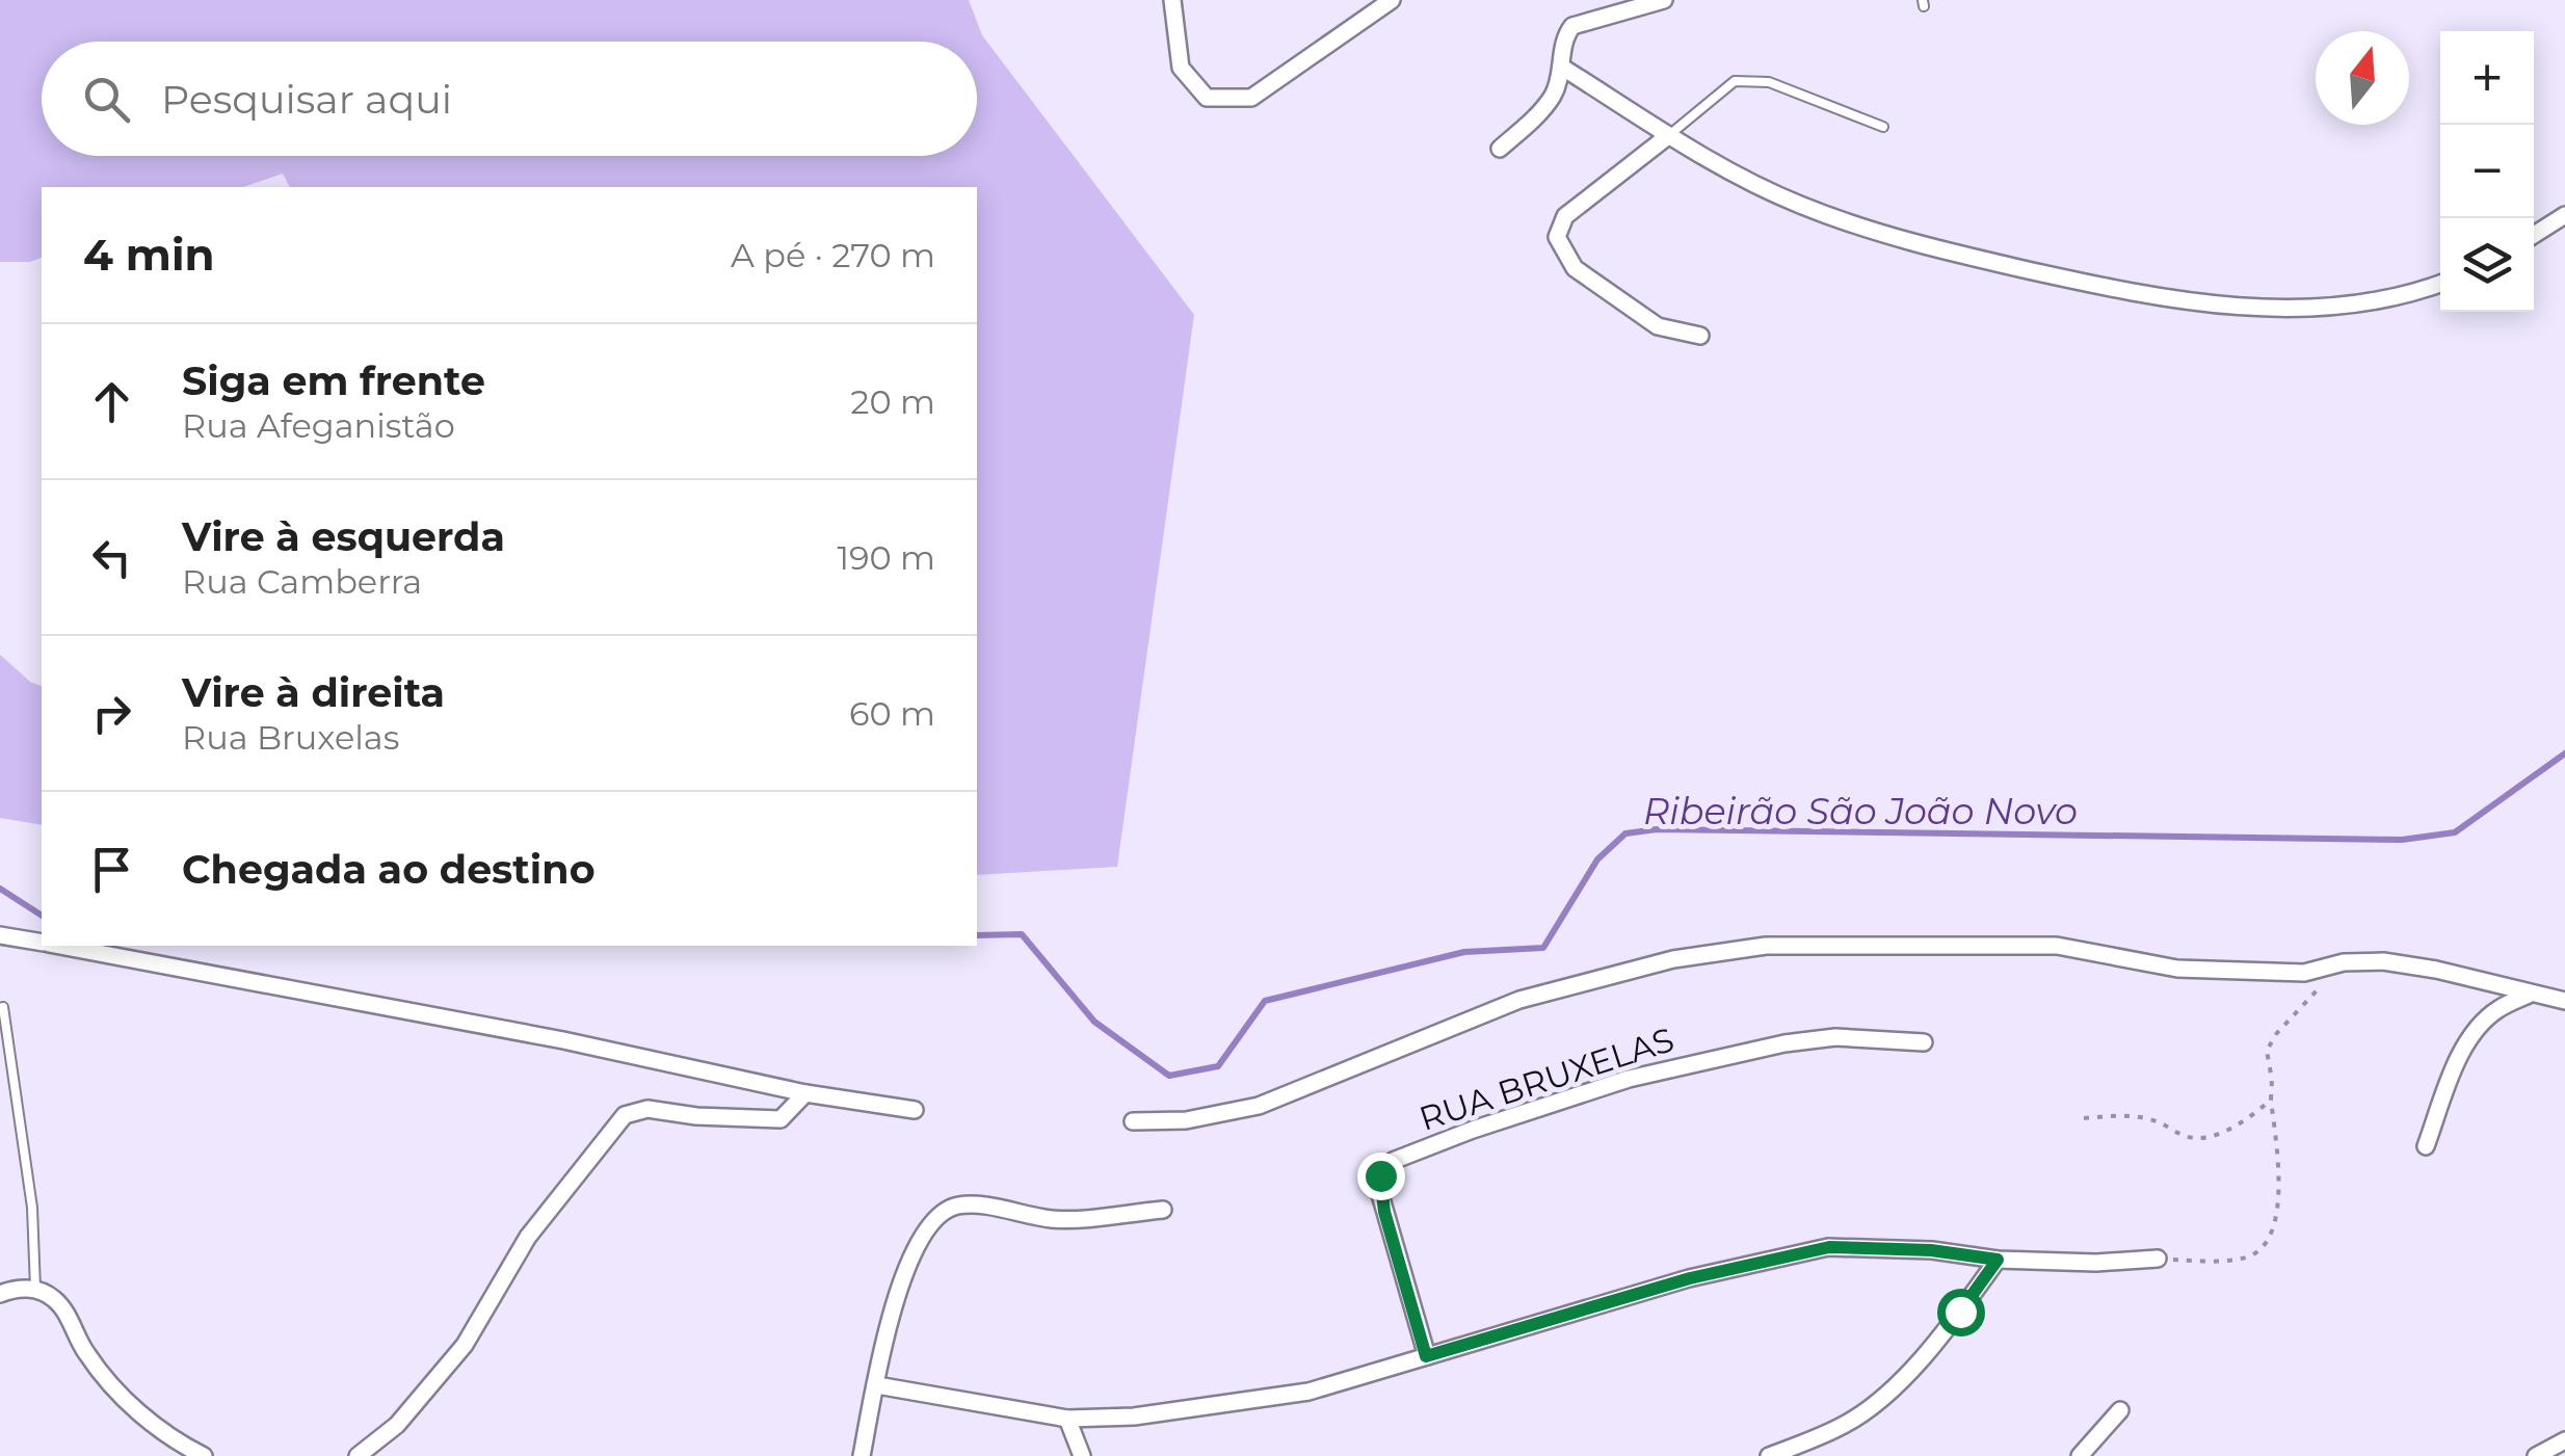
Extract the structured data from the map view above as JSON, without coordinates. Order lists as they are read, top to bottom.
{
  "streets": {
    "street": ["RUA BRUXELAS"]
  },
  "water": ["Ribeirão São João Novo"],
  "north": "top",
  "page": {
    "map_buttons": ["+", "−"],
    "search": "Pesquisar aqui",
    "heading": ["4 min", "A pé · 270 m"],
    "list": [
      ["Siga em frente", "Rua Afeganistão", "20 m"],
      ["Vire à esquerda", "Rua Camberra", "190 m"],
      ["Vire à direita", "Rua Bruxelas", "60 m"],
      "Chegada ao destino"
    ]
  }
}
